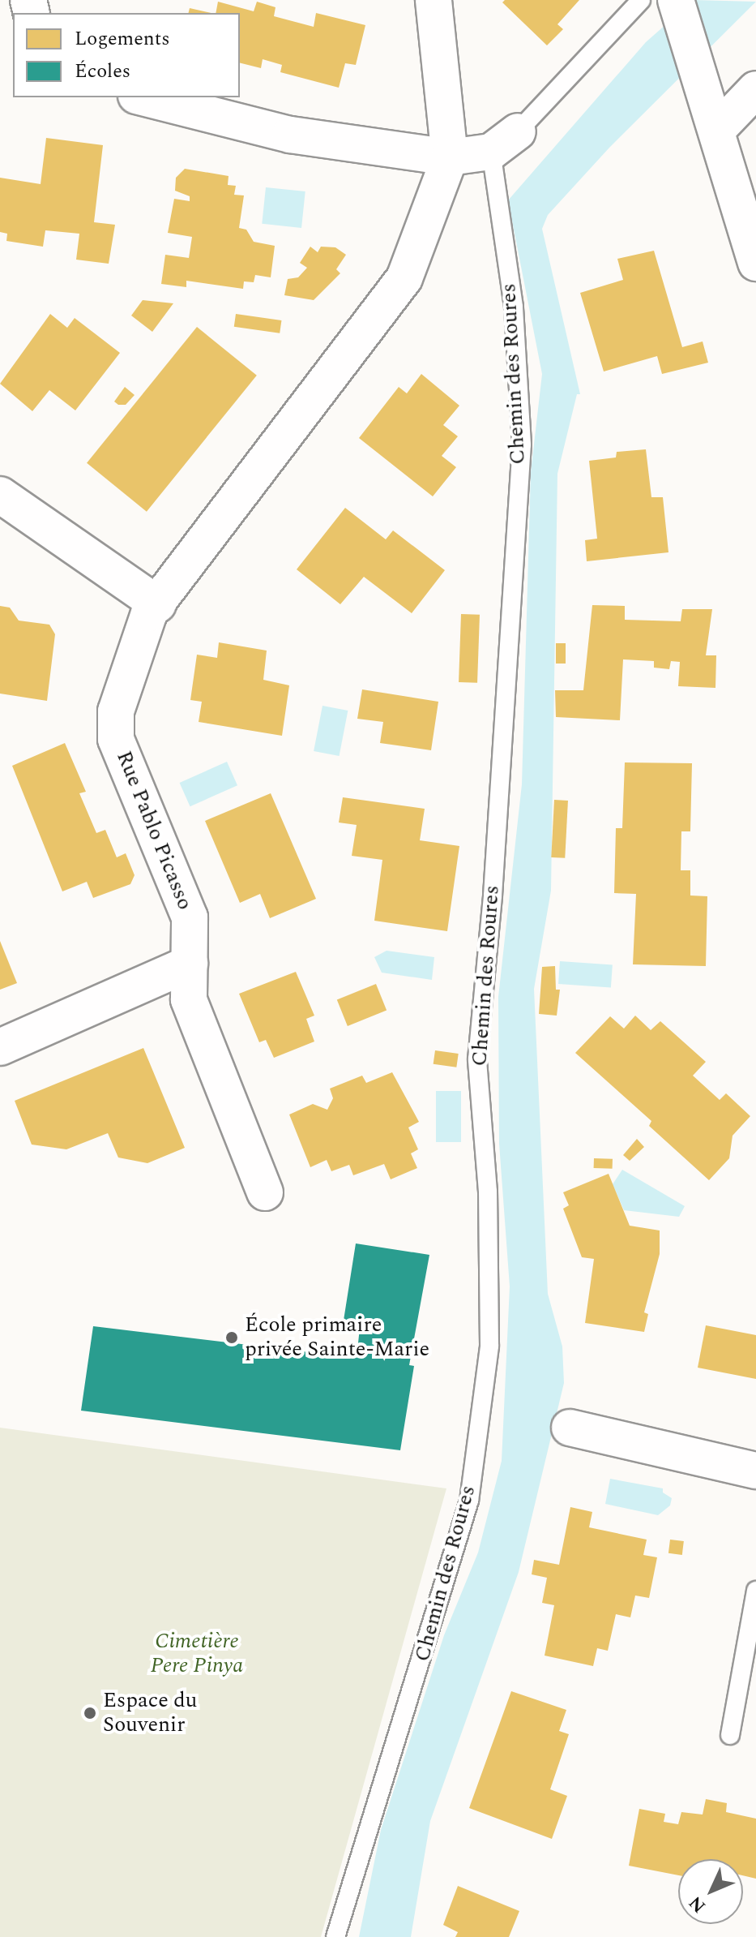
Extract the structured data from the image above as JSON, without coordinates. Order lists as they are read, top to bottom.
{
  "streets": {
    "street": ["Rue Pablo Picasso"],
    "lane": ["Chemin des Roures"]
  },
  "parks": ["Cimetière Pere Pinya"],
  "places": ["École primaire privée Sainte-Marie", "Espace du Souvenir"],
  "legend": ["Logements", "Écoles"],
  "north": "bottom left"
}
